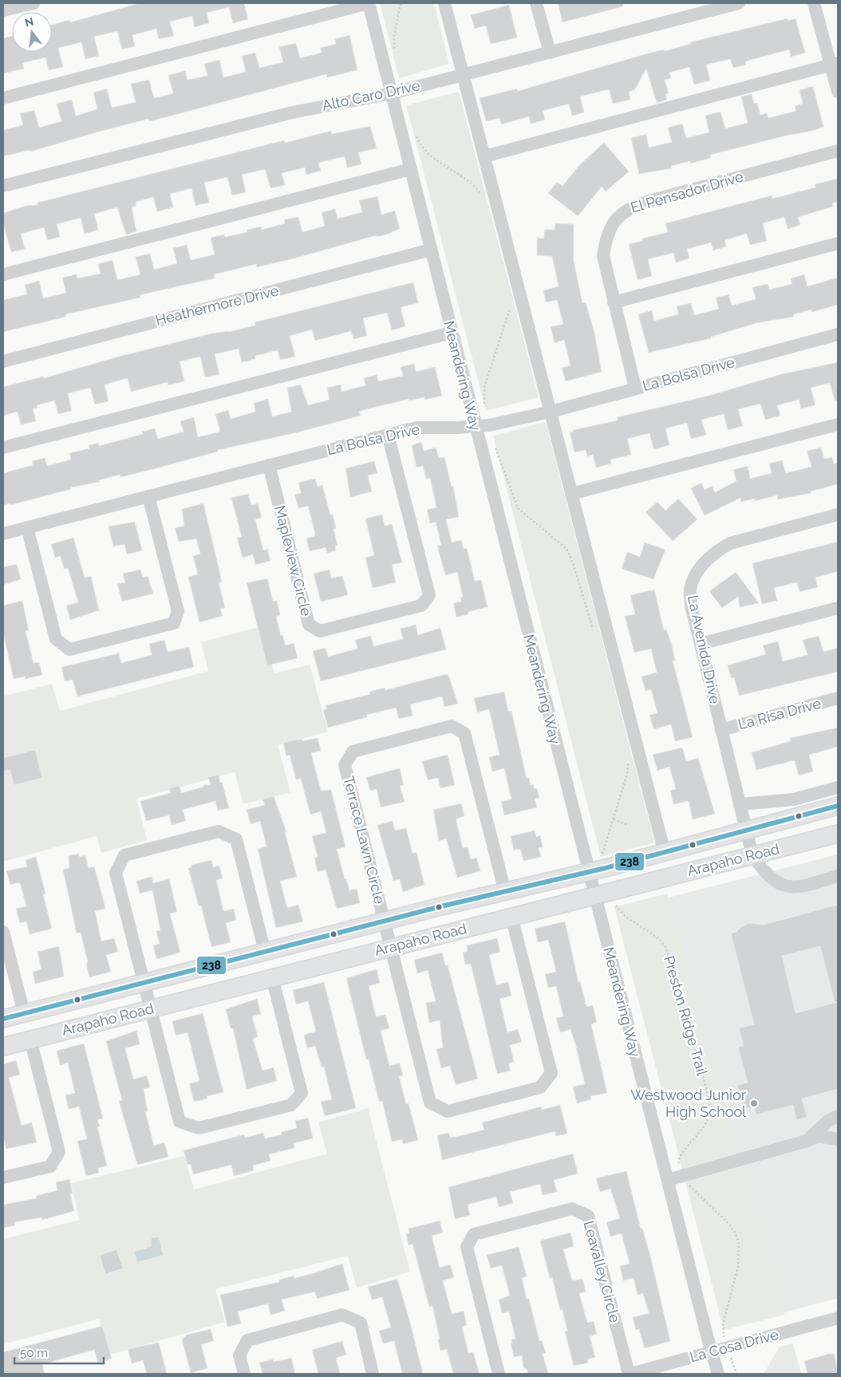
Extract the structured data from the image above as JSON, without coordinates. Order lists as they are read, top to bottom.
{
  "streets": {
    "main road": ["Arapaho Road"],
    "street": [
      "Alto Caro Drive",
      "El Pensador Drive",
      "Heathermore Drive",
      "La Bolsa Drive",
      "Meandering Way",
      "Mapleview Circle",
      "La Avenida Drive",
      "La Risa Drive",
      "Terrace Lawn Circle",
      "Leavalley Circle",
      "La Cosa Drive"
    ],
    "path": ["Preston Ridge Trail"]
  },
  "crossings": [
    ["Alto Caro Drive", "Meandering Way"],
    ["El Pensador Drive", "La Bolsa Drive"],
    ["Heathermore Drive", "Meandering Way"],
    ["La Bolsa Drive", "Meandering Way"],
    ["La Bolsa Drive", "Mapleview Circle"],
    ["Meandering Way", "Arapaho Road"],
    ["Meandering Way", "La Cosa Drive"],
    ["La Avenida Drive", "La Risa Drive"],
    ["La Avenida Drive", "Arapaho Road"],
    ["Terrace Lawn Circle", "Arapaho Road"],
    ["Leavalley Circle", "La Cosa Drive"]
  ],
  "places": ["Westwood Junior High School"],
  "lines": ["transit line 238"],
  "scale_bar": "50 m",
  "north": "top"
}
